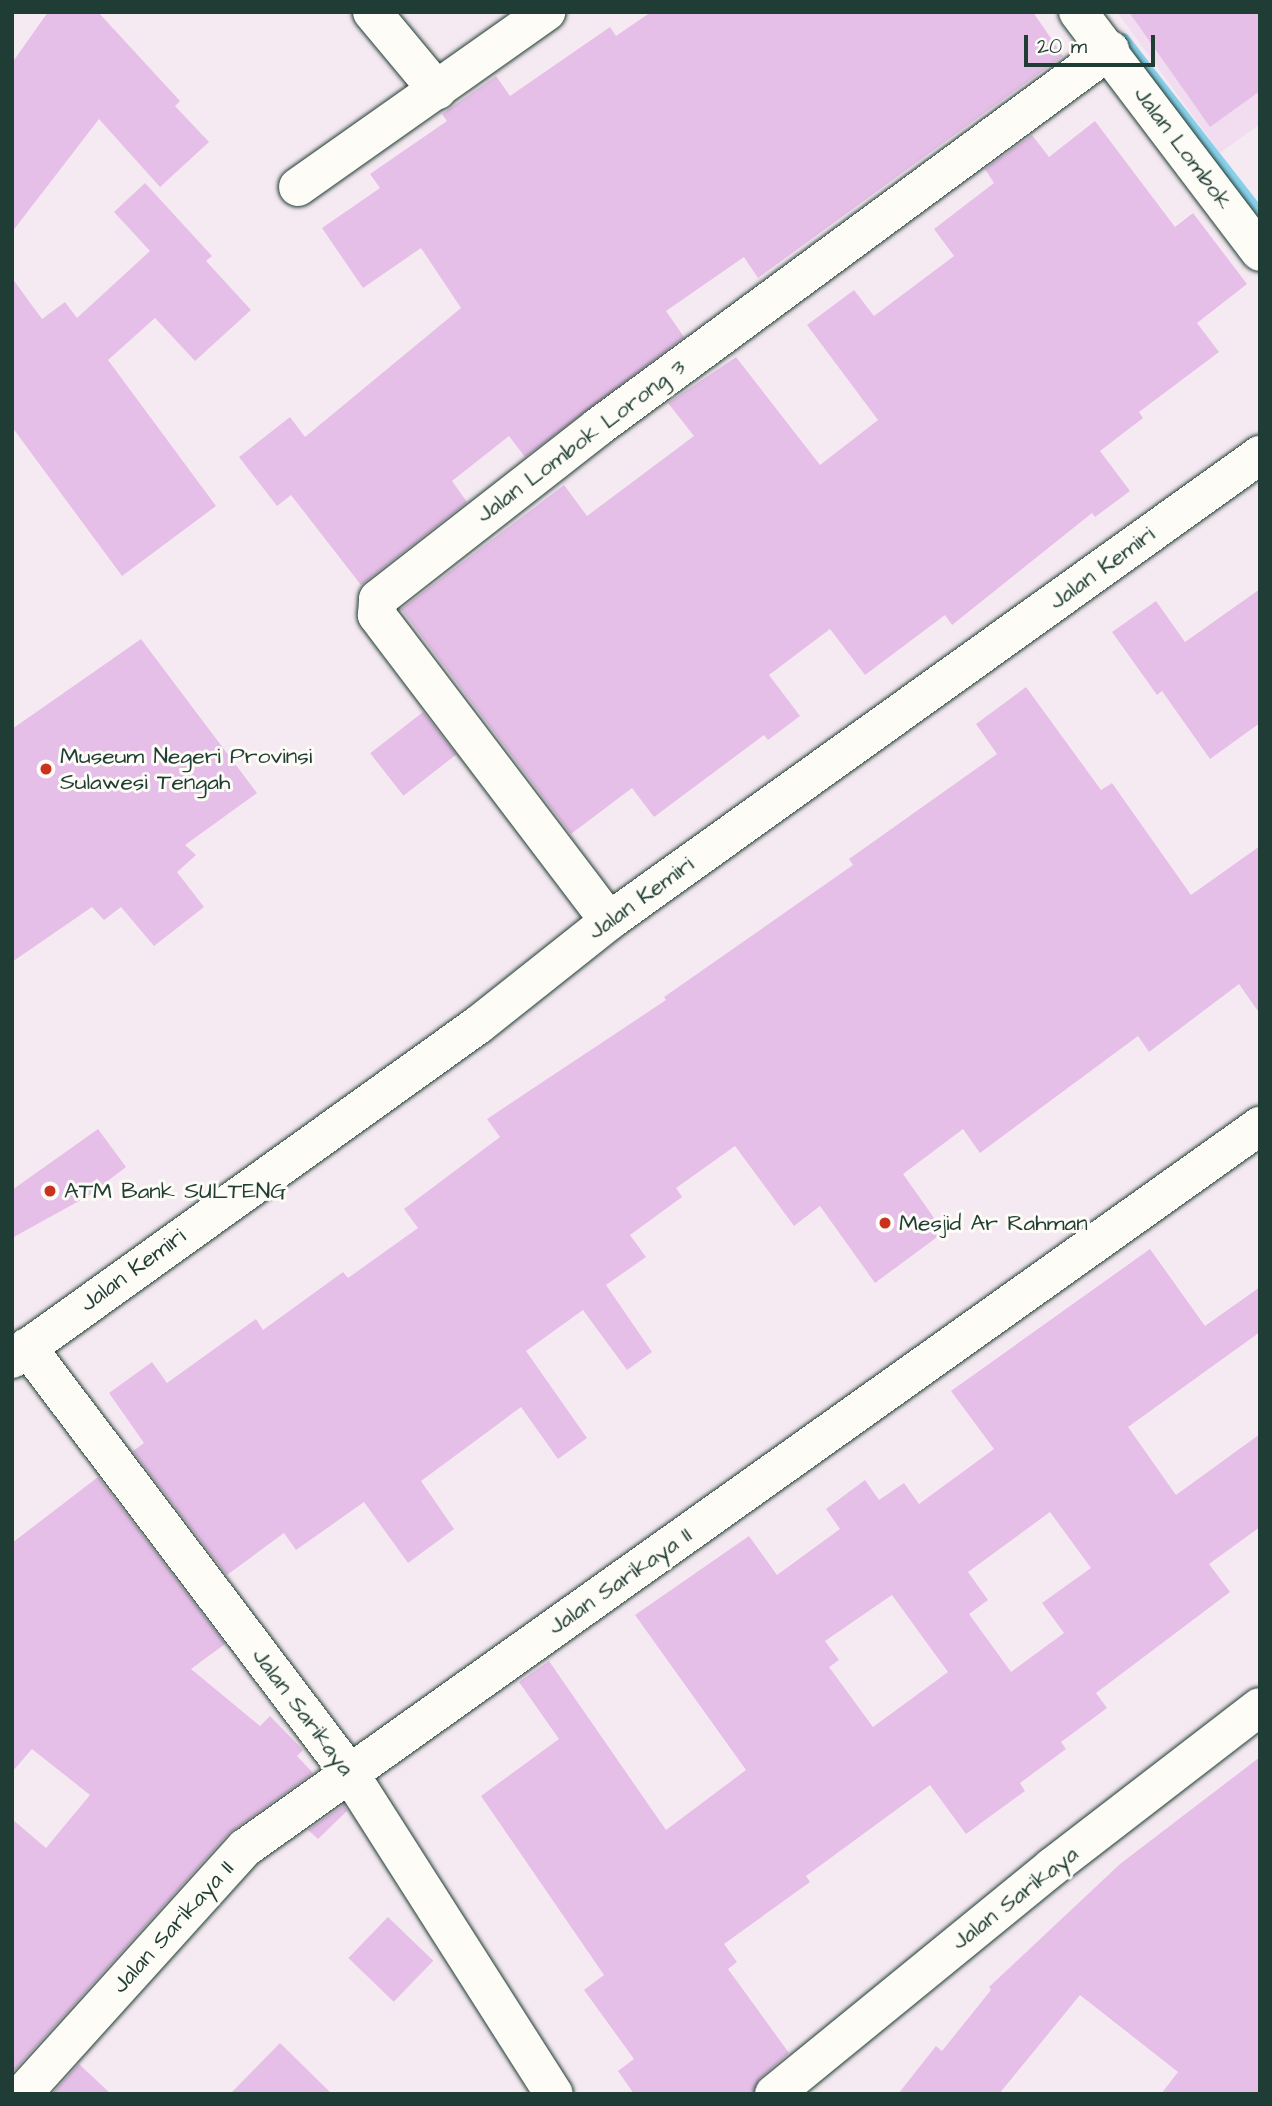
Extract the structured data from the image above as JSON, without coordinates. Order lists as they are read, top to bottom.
{
  "streets": {
    "street": [
      "Jalan Lombok",
      "Jalan Lombok Lorong 3",
      "Jalan Kemiri",
      "Jalan Sarikaya II",
      "Jalan Sarikaya"
    ]
  },
  "crossings": [
    ["Jalan Lombok", "Jalan Lombok Lorong 3"],
    ["Jalan Lombok Lorong 3", "Jalan Kemiri"],
    ["Jalan Kemiri", "Jalan Sarikaya"],
    ["Jalan Sarikaya II", "Jalan Sarikaya"]
  ],
  "places": ["Museum Negeri Provinsi Sulawesi Tengah", "ATM Bank SULTENG", "Mesjid Ar Rahman"],
  "scale_bar": "20 m"
}
